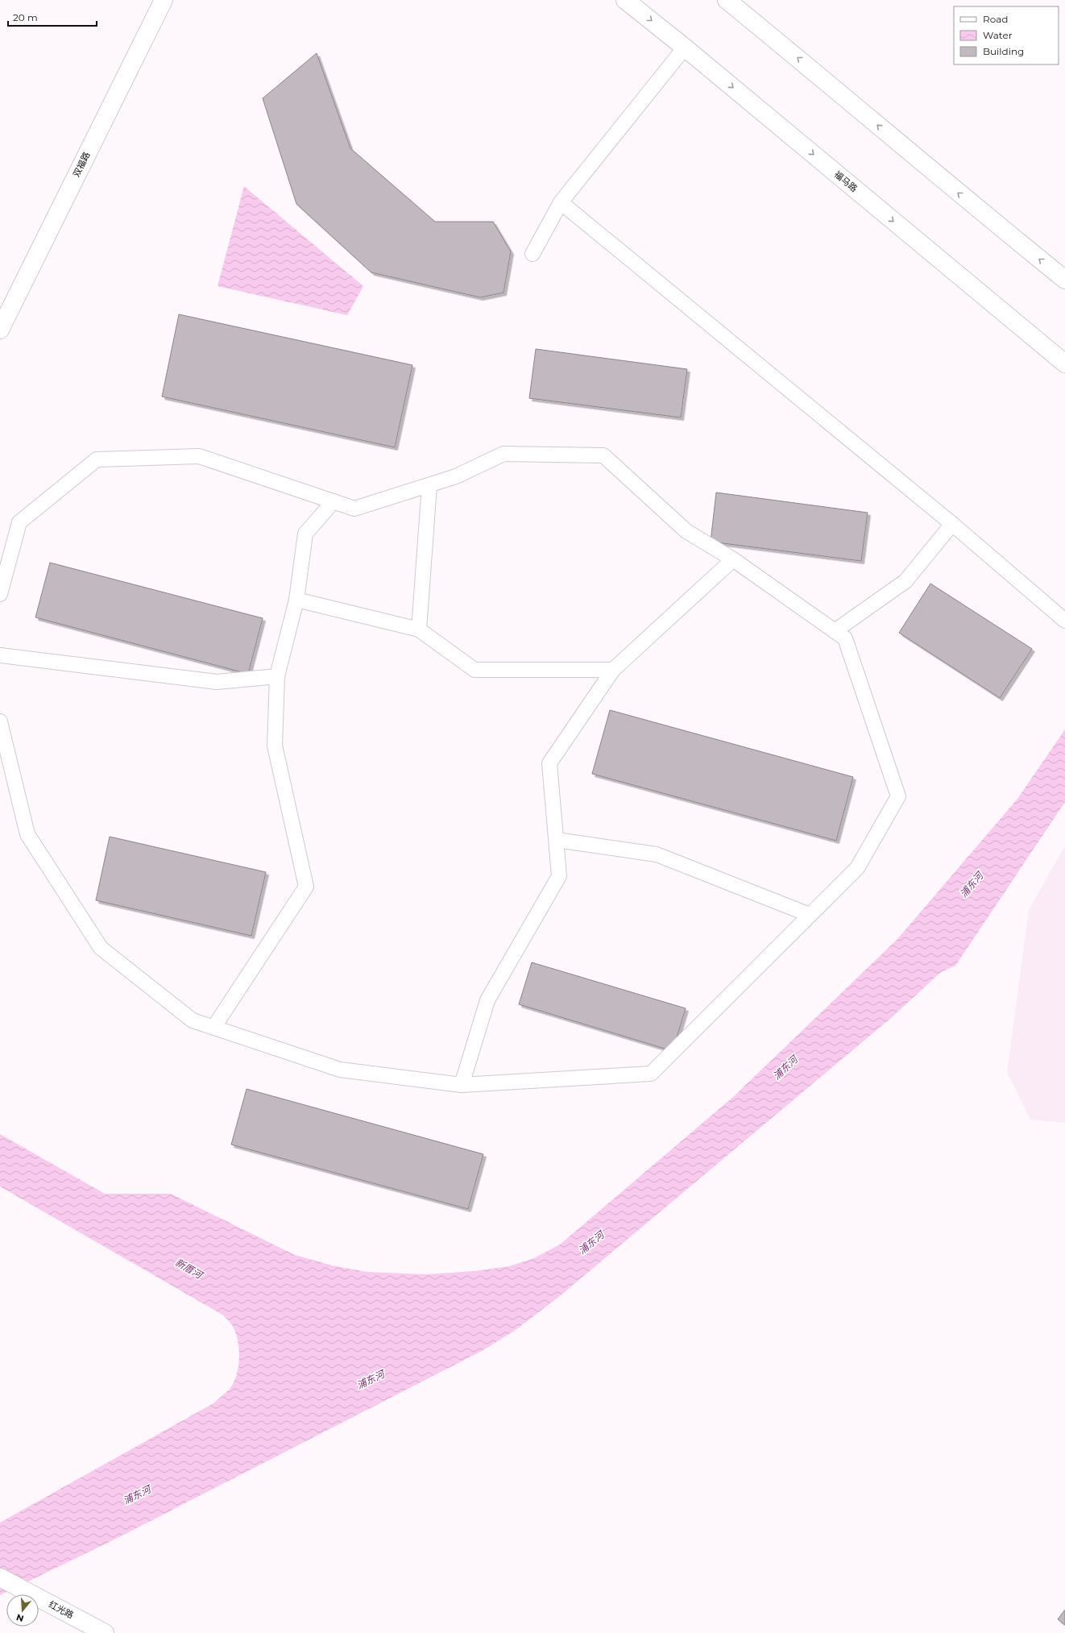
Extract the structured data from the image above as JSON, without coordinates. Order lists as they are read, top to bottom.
{
  "streets": {
    "main road": ["双福路", "福马路", "红光路"]
  },
  "water": ["浦东河", "新厝河"],
  "legend": ["Road", "Water", "Building"],
  "scale_bar": "20 m",
  "north": "bottom"
}
